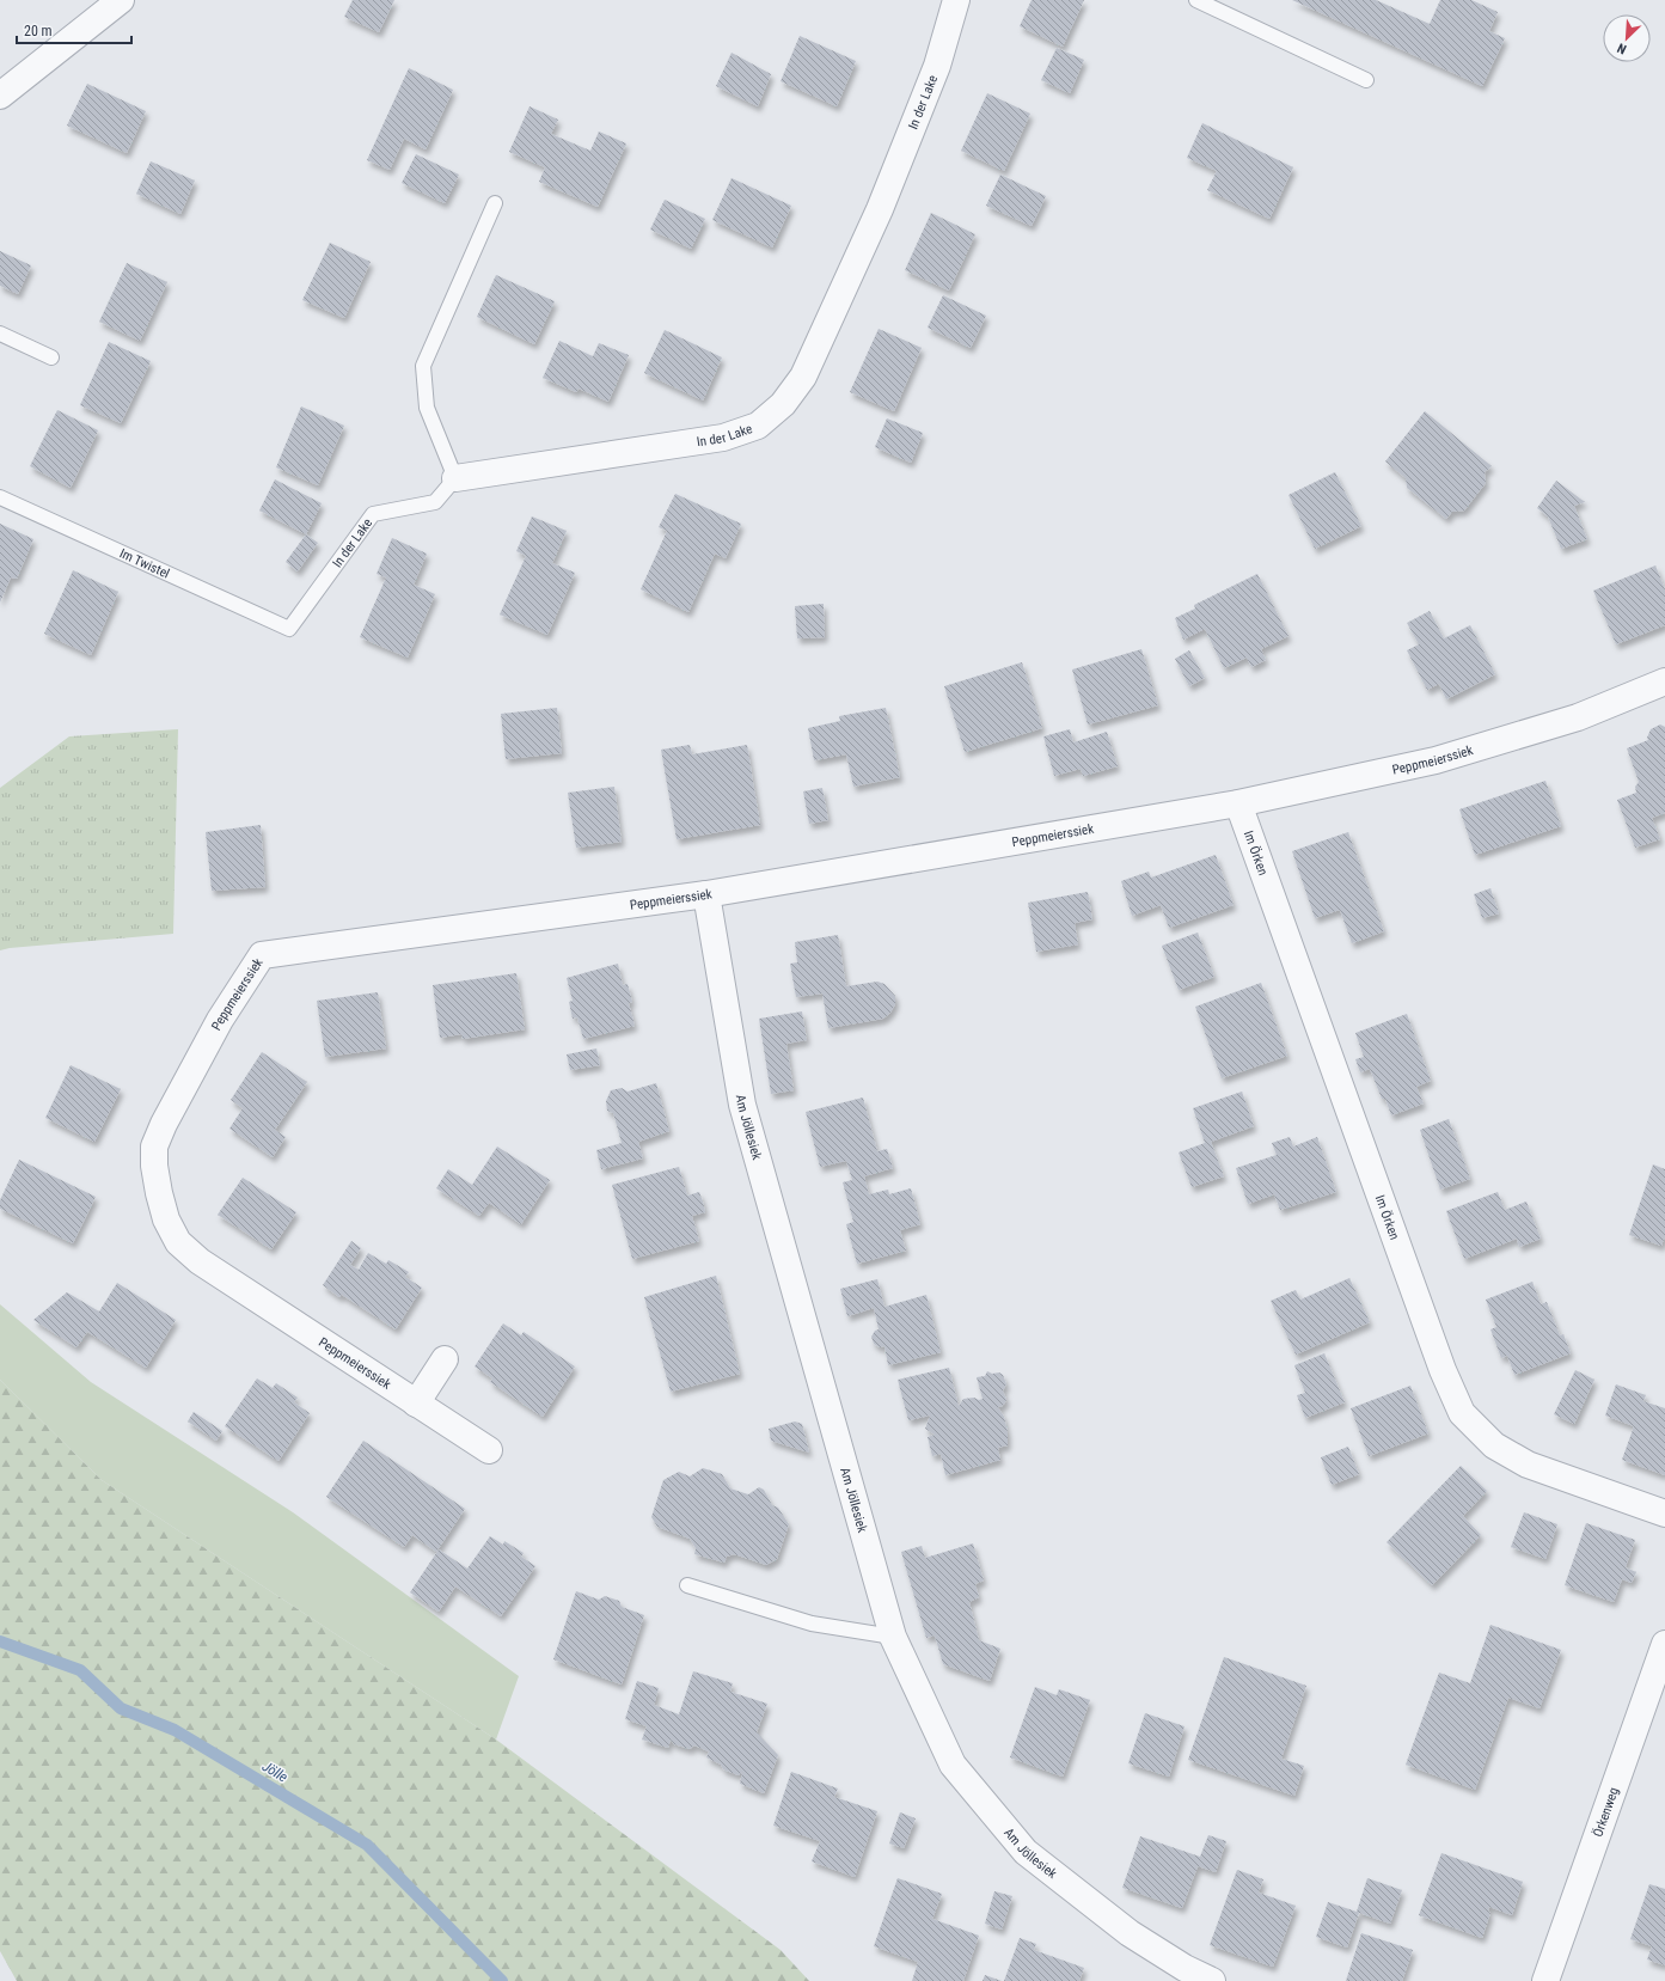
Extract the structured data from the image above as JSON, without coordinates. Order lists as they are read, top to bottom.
{
  "streets": {
    "street": [
      "In der Lake",
      "Peppmeierssiek",
      "Im Örken",
      "Am Jöllesiek",
      "Örkenweg"
    ],
    "lane": ["Im Twistel"]
  },
  "crossings": [
    ["In der Lake", "Im Twistel"],
    ["Peppmeierssiek", "Im Örken"],
    ["Peppmeierssiek", "Am Jöllesiek"]
  ],
  "water": ["Jölle"],
  "scale_bar": "20 m",
  "north": "bottom left"
}
